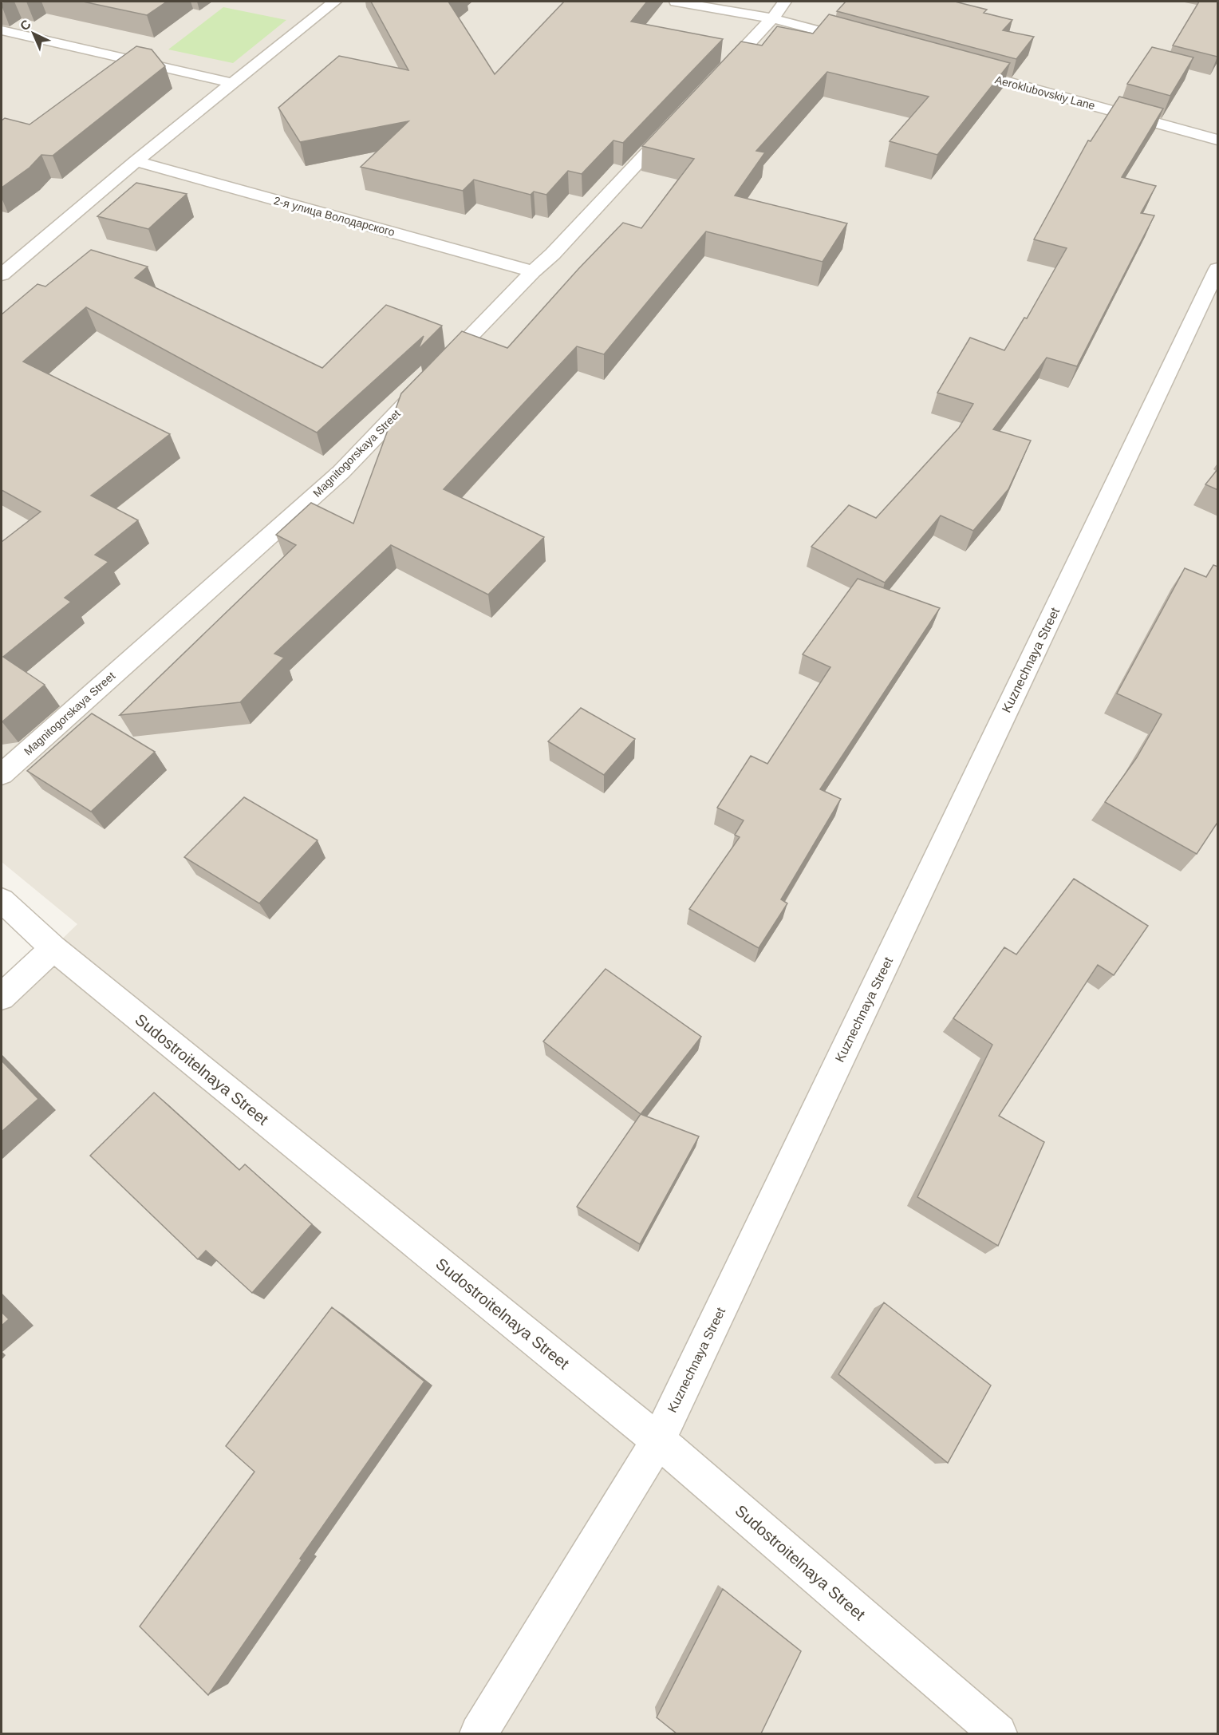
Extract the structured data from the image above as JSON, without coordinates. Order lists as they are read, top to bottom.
{
  "streets": {
    "street": [
      "Aeroklubovskiy Lane",
      "2-я улица Володарского",
      "Magnitogorskaya Street",
      "Kuznechnaya Street",
      "Sudostroitelnaya Street"
    ]
  },
  "crossings": [
    ["2-я улица Володарского", "Magnitogorskaya Street"],
    ["Kuznechnaya Street", "Sudostroitelnaya Street"]
  ],
  "north": "top left"
}
